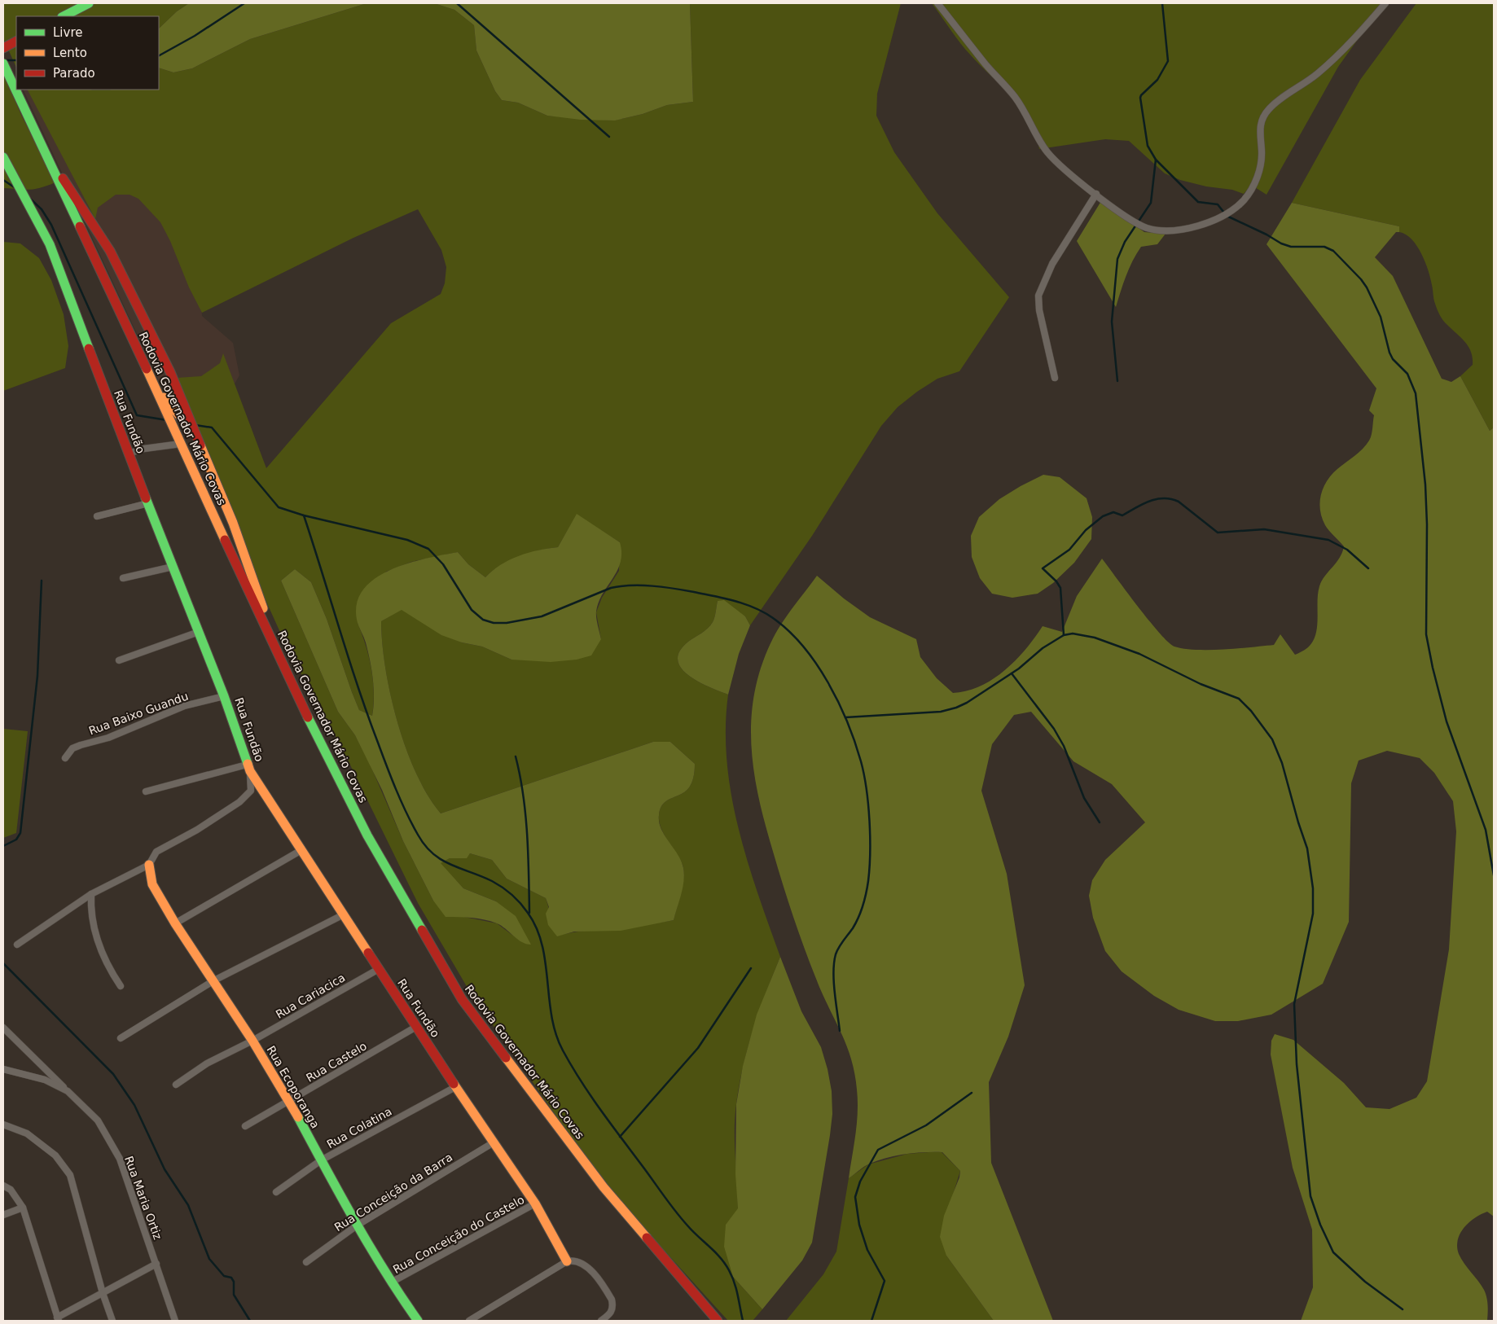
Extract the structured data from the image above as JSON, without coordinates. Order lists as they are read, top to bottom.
{
  "streets": {
    "main road": ["Rodovia Governador Mário Covas", "Rua Fundão", "Rua Ecoporanga"],
    "street": [
      "Rua Baixo Guandu",
      "Rua Cariacica",
      "Rua Castelo",
      "Rua Colatina",
      "Rua Conceição da Barra",
      "Rua Maria Ortiz",
      "Rua Conceição do Castelo"
    ]
  },
  "crossings": [
    ["Rua Fundão", "Rua Baixo Guandu"],
    ["Rua Fundão", "Rua Cariacica"],
    ["Rua Fundão", "Rua Castelo"],
    ["Rua Fundão", "Rua Colatina"],
    ["Rua Fundão", "Rua Conceição da Barra"],
    ["Rua Fundão", "Rua Conceição do Castelo"],
    ["Rua Cariacica", "Rua Ecoporanga"],
    ["Rua Castelo", "Rua Ecoporanga"],
    ["Rua Ecoporanga", "Rua Colatina"],
    ["Rua Ecoporanga", "Rua Conceição da Barra"],
    ["Rua Ecoporanga", "Rua Conceição do Castelo"]
  ],
  "legend": ["Livre", "Lento", "Parado"]
}
